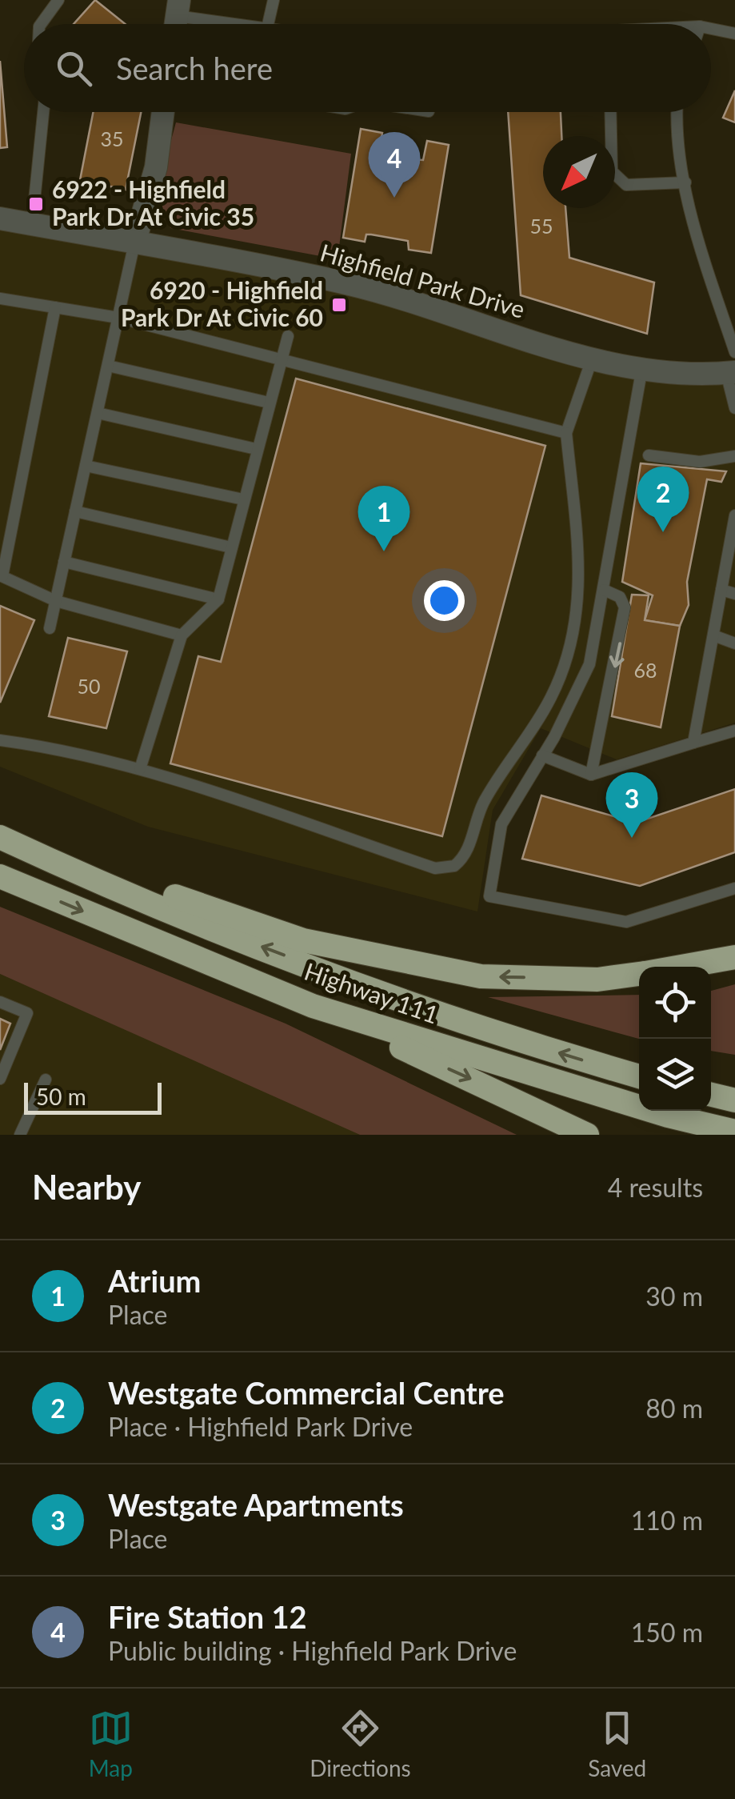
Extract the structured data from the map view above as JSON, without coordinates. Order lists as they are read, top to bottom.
{
  "streets": {
    "highway": ["Highway 111"],
    "street": ["Highfield Park Drive"]
  },
  "places": {
    "transit": ["6922 - Highfield Park Dr At Civic 35", "6920 - Highfield Park Dr At Civic 60"]
  },
  "house_numbers": [
    "35",
    "55",
    "68",
    "50"
  ],
  "scale_bar": "50 m",
  "north": "bottom left",
  "page": {
    "search": "Search here",
    "pins": [
      "4",
      "2",
      "1",
      "3"
    ],
    "scale": "50 m",
    "heading": ["Nearby", "4 results"],
    "list": [
      {
        "mark": "1",
        "name": "Atrium",
        "note": "Place",
        "value": "30 m"
      },
      {
        "mark": "2",
        "name": "Westgate Commercial Centre",
        "note": "Place · Highfield Park Drive",
        "value": "80 m"
      },
      {
        "mark": "3",
        "name": "Westgate Apartments",
        "note": "Place",
        "value": "110 m"
      },
      {
        "mark": "4",
        "name": "Fire Station 12",
        "note": "Public building · Highfield Park Drive",
        "value": "150 m"
      }
    ],
    "nav": ["Map", "Directions", "Saved"]
  }
}
